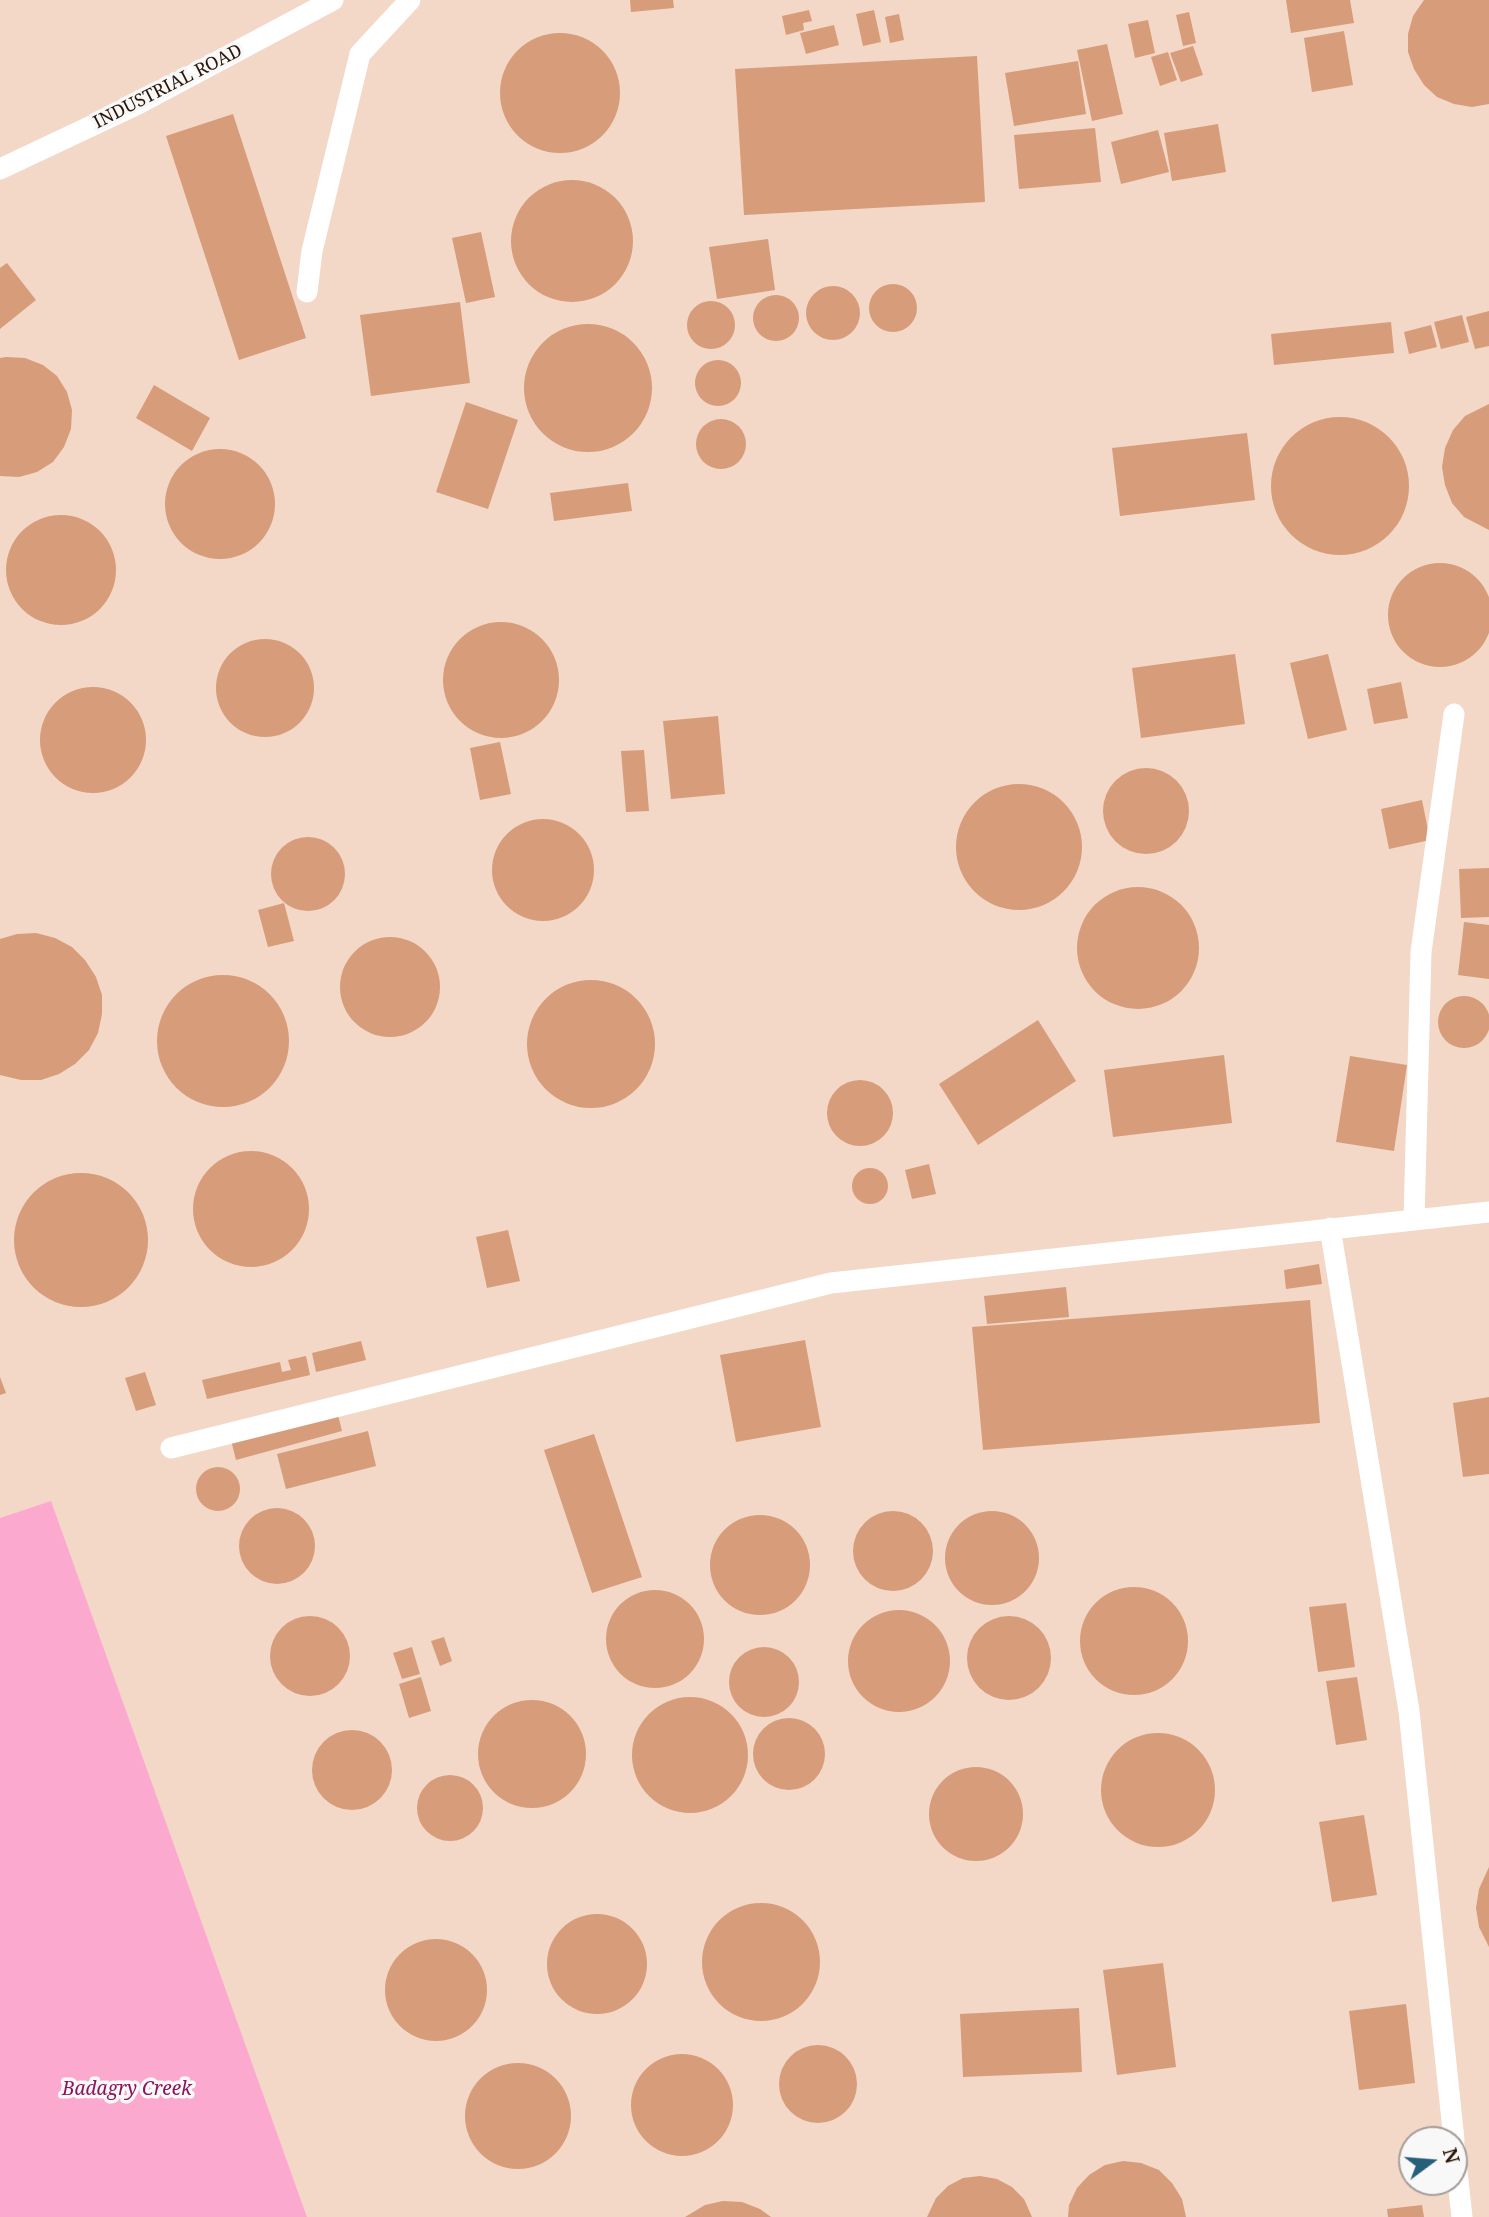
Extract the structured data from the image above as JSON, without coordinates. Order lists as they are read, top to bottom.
{
  "streets": {
    "lane": ["INDUSTRIAL ROAD"]
  },
  "water": ["Badagry Creek"],
  "north": "right"
}
